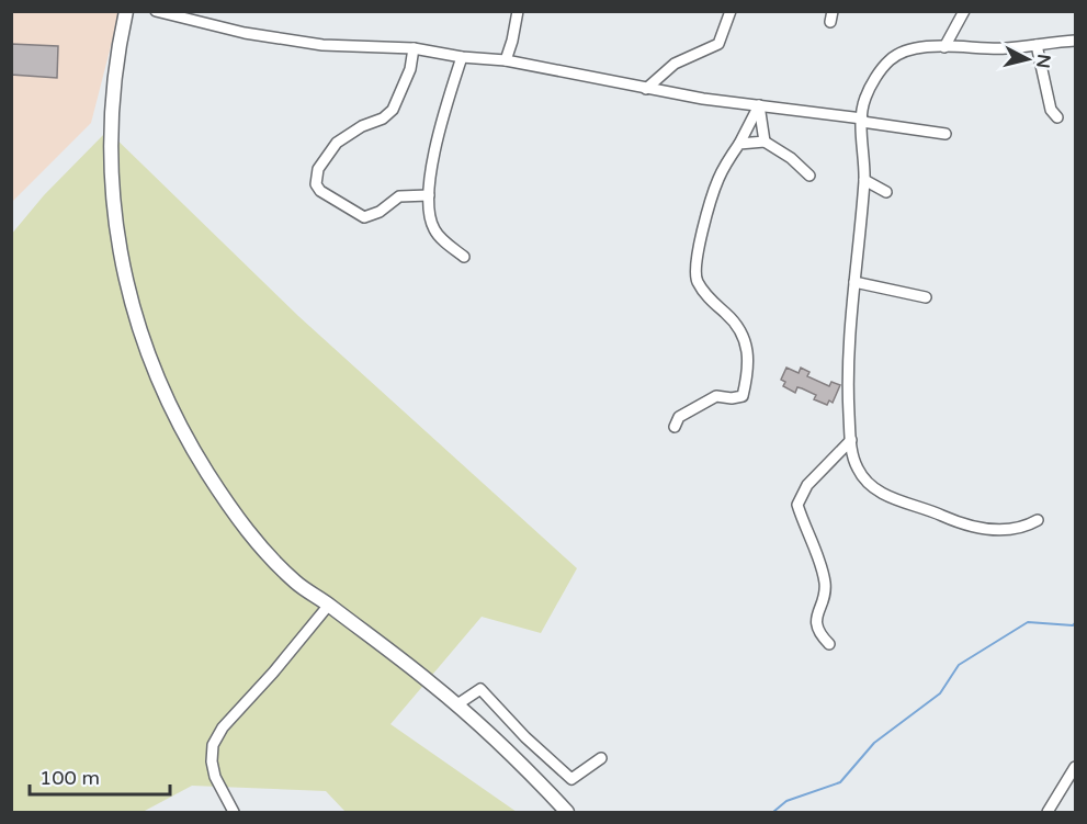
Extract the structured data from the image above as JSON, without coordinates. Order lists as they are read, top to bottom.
{
  "scale_bar": "100 m",
  "north": "right"
}
